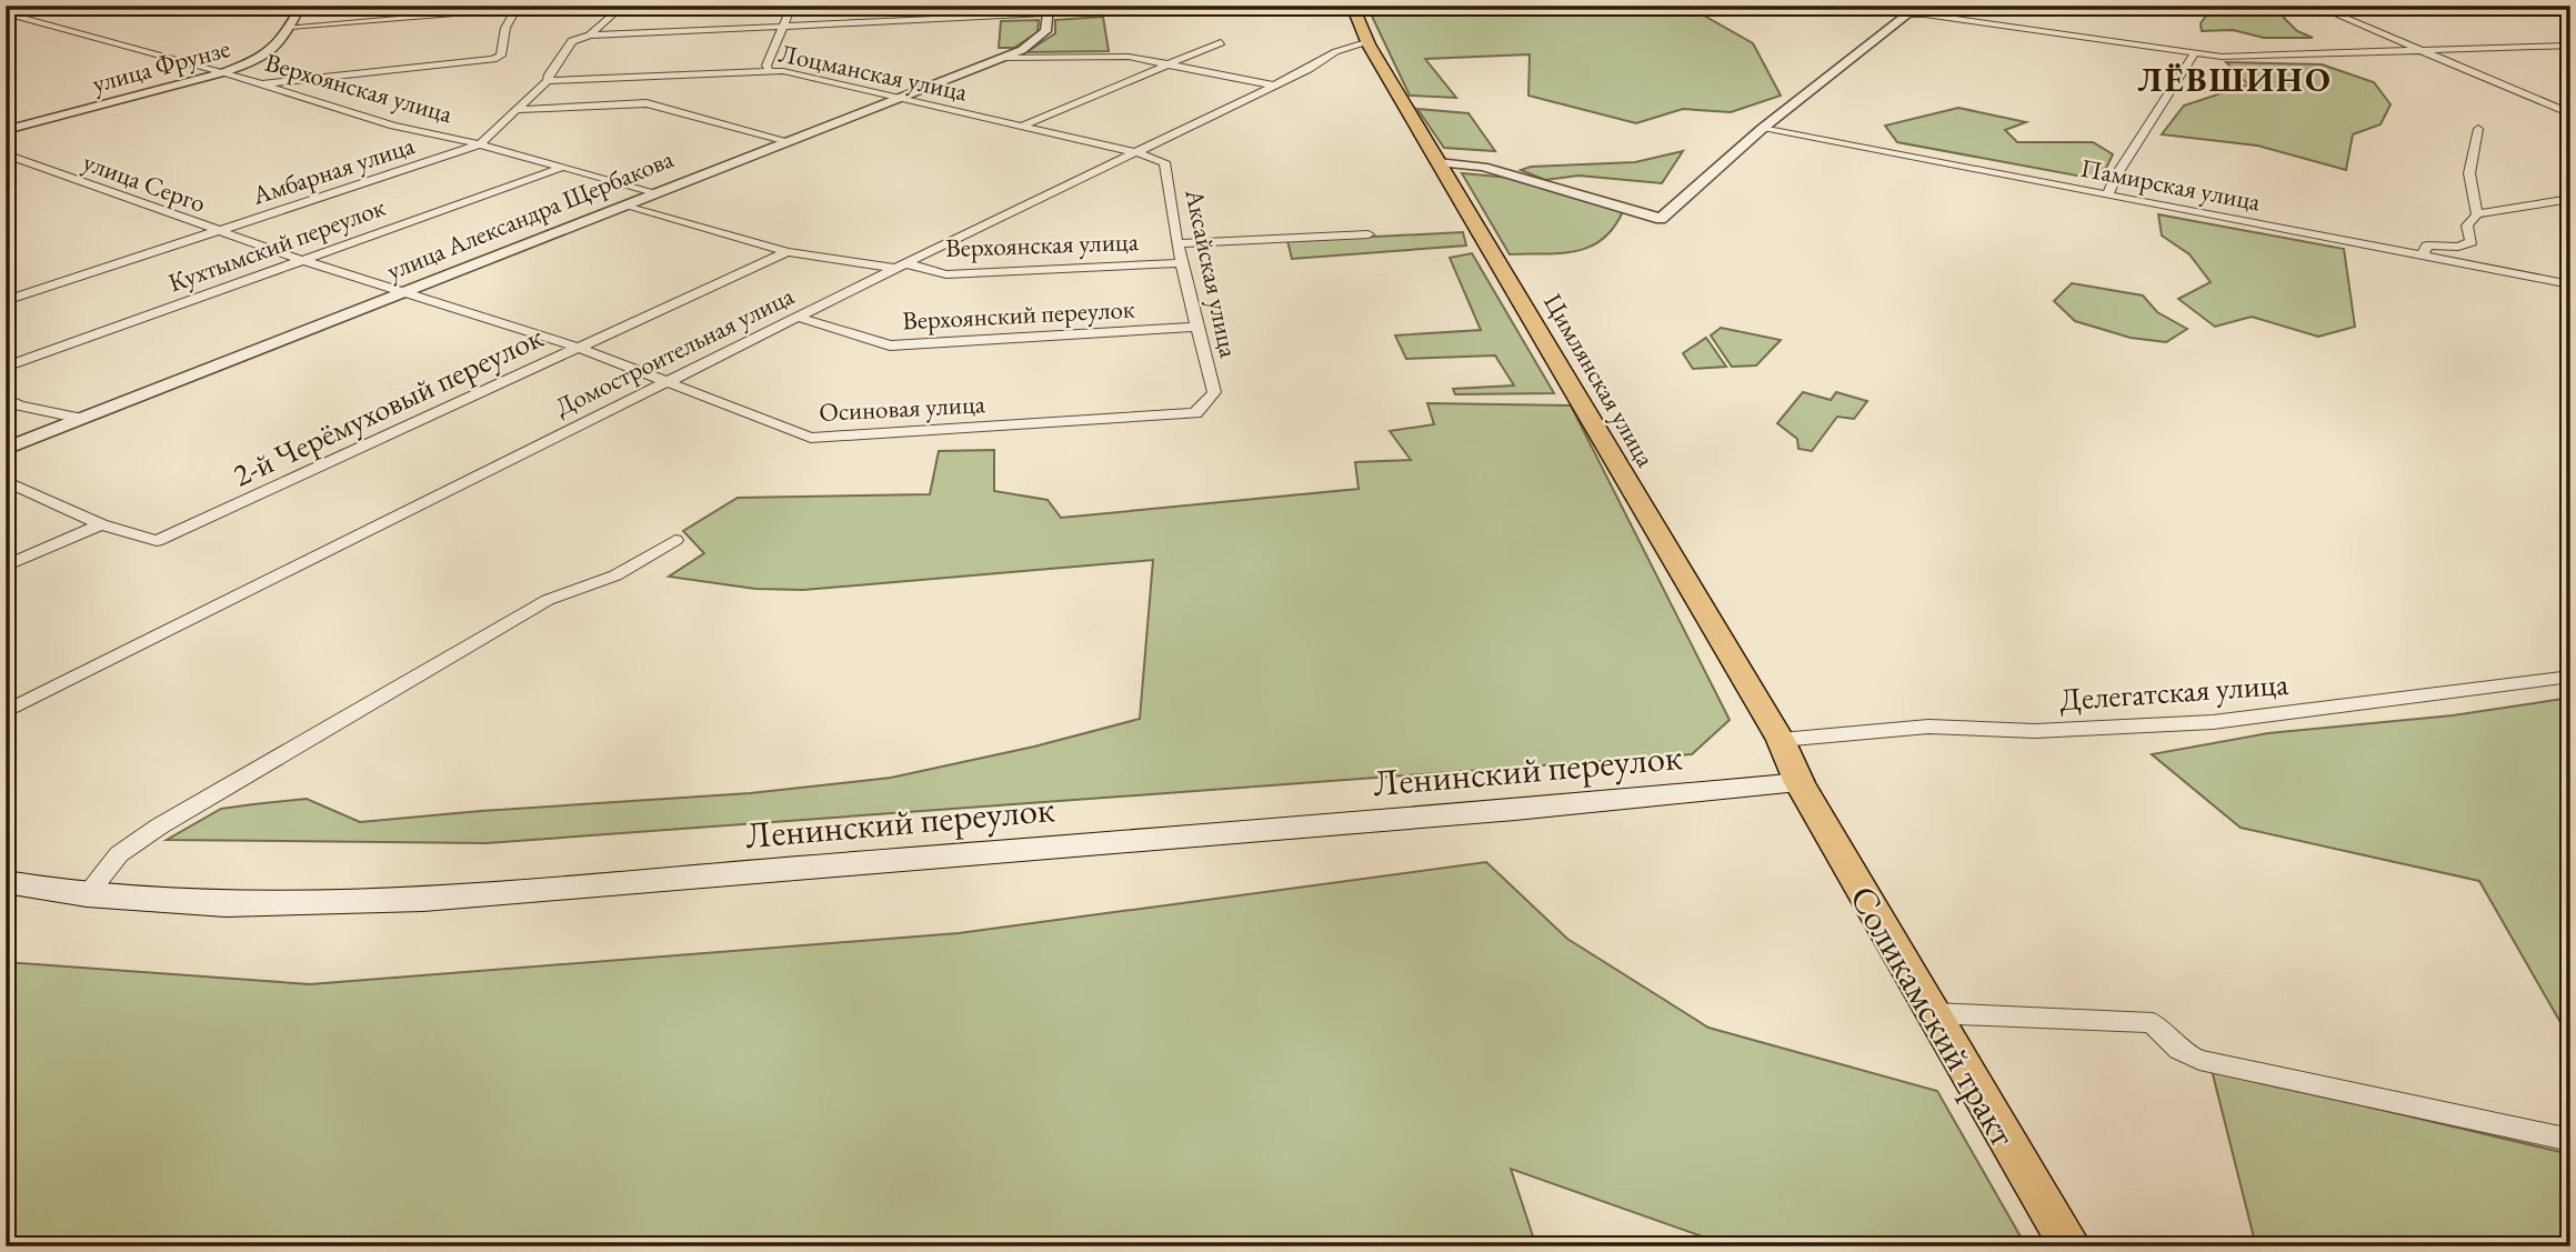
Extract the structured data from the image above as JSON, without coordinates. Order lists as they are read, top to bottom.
{
  "streets": {
    "main road": ["Цимлянская улица", "Ленинский переулок", "Соликамский тракт"],
    "street": [
      "улица Фрунзе",
      "Лоцманская улица",
      "Верхоянская улица",
      "Амбарная улица",
      "улица Серго",
      "Памирская улица",
      "улица Александра Щербакова",
      "Кухтымский переулок",
      "Аксайская улица",
      "Верхоянский переулок",
      "Домостроительная улица",
      "2-й Черёмуховый переулок",
      "Осиновая улица",
      "Делегатская улица"
    ]
  },
  "crossings": [
    ["улица Фрунзе", "Верхоянская улица"],
    ["Лоцманская улица", "Амбарная улица"],
    ["Лоцманская улица", "улица Александра Щербакова"],
    ["Лоцманская улица", "Аксайская улица"],
    ["Лоцманская улица", "Домостроительная улица"],
    ["Верхоянская улица", "Амбарная улица"],
    ["Верхоянская улица", "улица Александра Щербакова"],
    ["Верхоянская улица", "Кухтымский переулок"],
    ["Верхоянская улица", "Аксайская улица"],
    ["Верхоянская улица", "Домостроительная улица"],
    ["Верхоянская улица", "2-й Черёмуховый переулок"],
    ["Амбарная улица", "улица Серго"],
    ["улица Серго", "улица Александра Щербакова"],
    ["улица Серго", "Кухтымский переулок"],
    ["улица Серго", "Осиновая улица"],
    ["улица Александра Щербакова", "Осиновая улица"],
    ["Аксайская улица", "Верхоянский переулок"],
    ["Аксайская улица", "Домостроительная улица"],
    ["Аксайская улица", "Осиновая улица"],
    ["Верхоянский переулок", "Домостроительная улица"],
    ["Домостроительная улица", "Цимлянская улица"],
    ["Домостроительная улица", "Осиновая улица"],
    ["Цимлянская улица", "Делегатская улица"],
    ["Цимлянская улица", "Ленинский переулок"],
    ["Цимлянская улица", "Соликамский тракт"],
    ["2-й Черёмуховый переулок", "Осиновая улица"],
    ["Ленинский переулок", "Соликамский тракт"]
  ],
  "districts": ["ЛЁВШИНО"]
}
